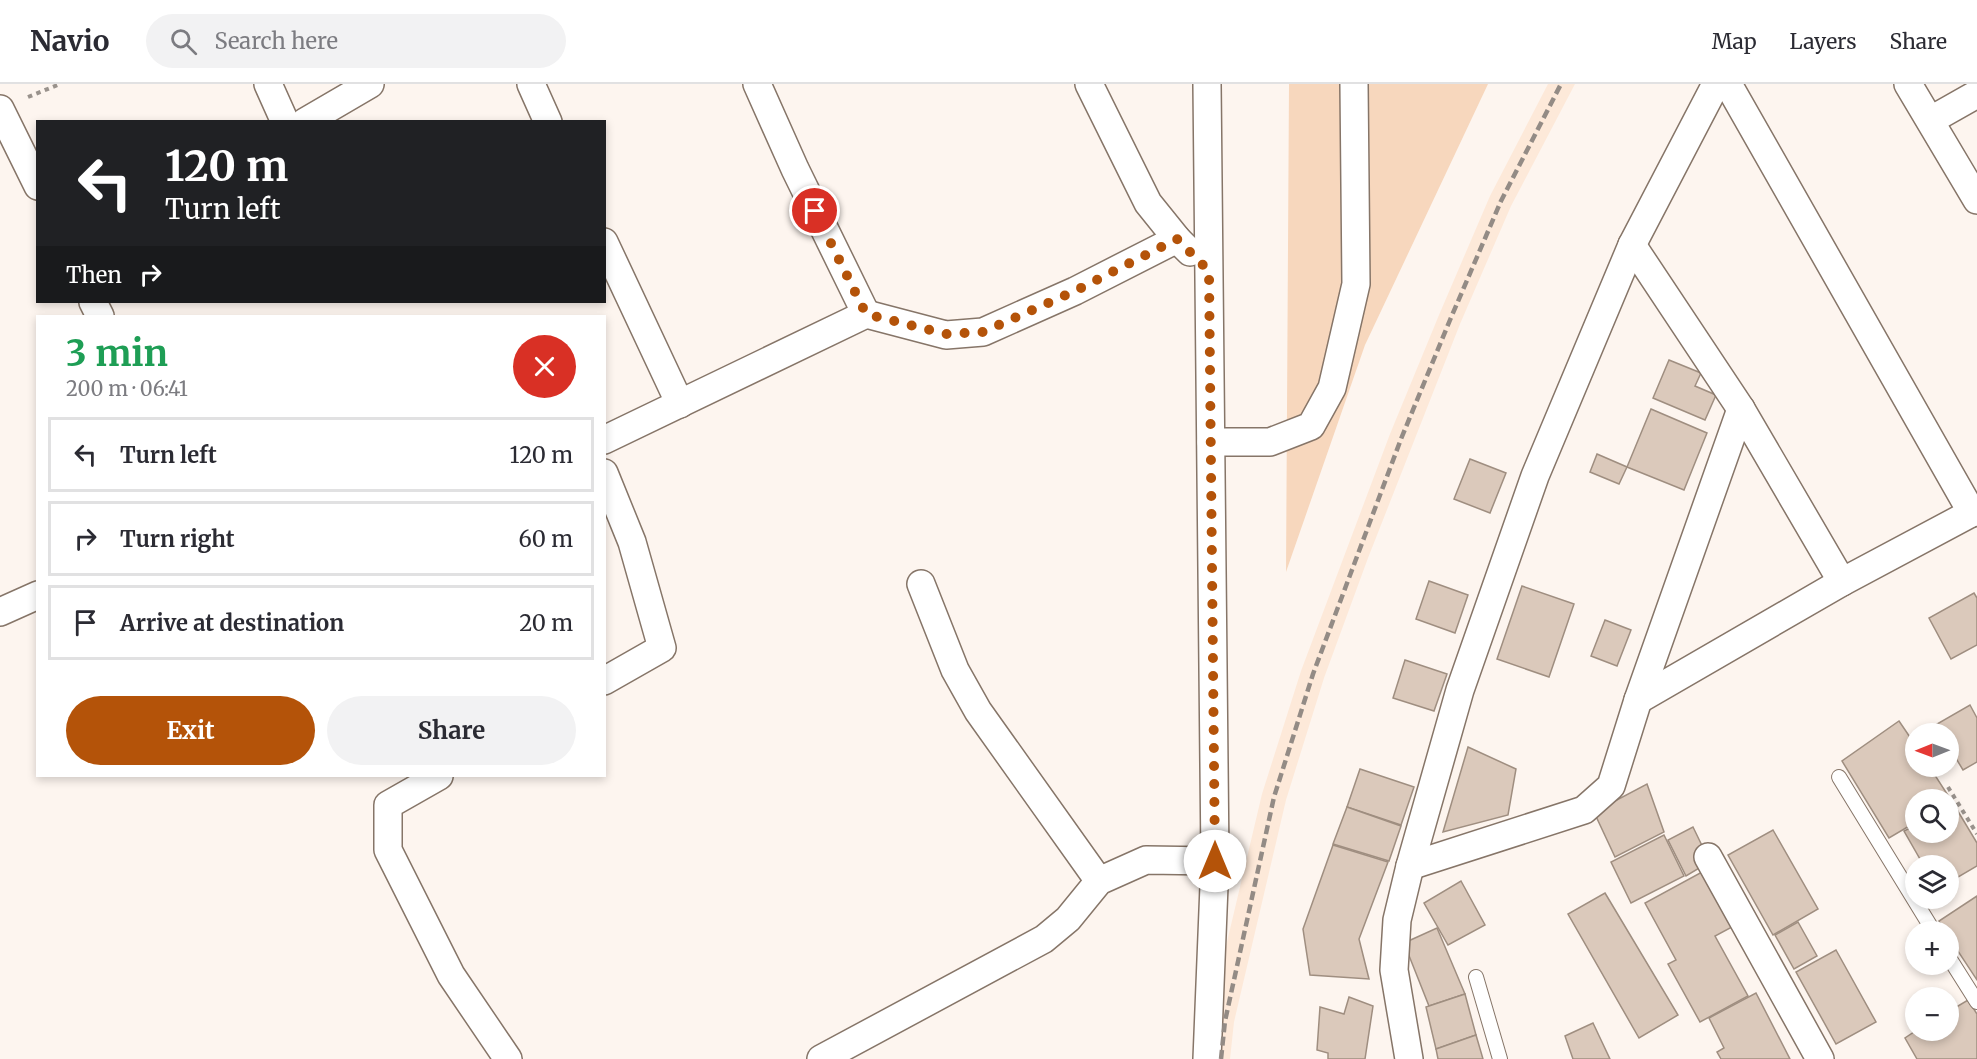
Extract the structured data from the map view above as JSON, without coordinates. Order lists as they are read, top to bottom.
{
  "north": "left",
  "page": {
    "header": "Navio",
    "search": "Search here",
    "nav": ["Map", "Layers", "Share"],
    "turn": ["120 m", "Turn left"],
    "then": "Then",
    "heading": ["3 min", "200 m · 06:41"],
    "list": [
      {
        "name": "Turn left",
        "value": "120 m"
      },
      {
        "name": "Turn right",
        "value": "60 m"
      },
      {
        "name": "Arrive at destination",
        "value": "20 m"
      }
    ],
    "buttons": ["Exit", "Share"],
    "map_buttons": ["+", "−"]
  }
}
